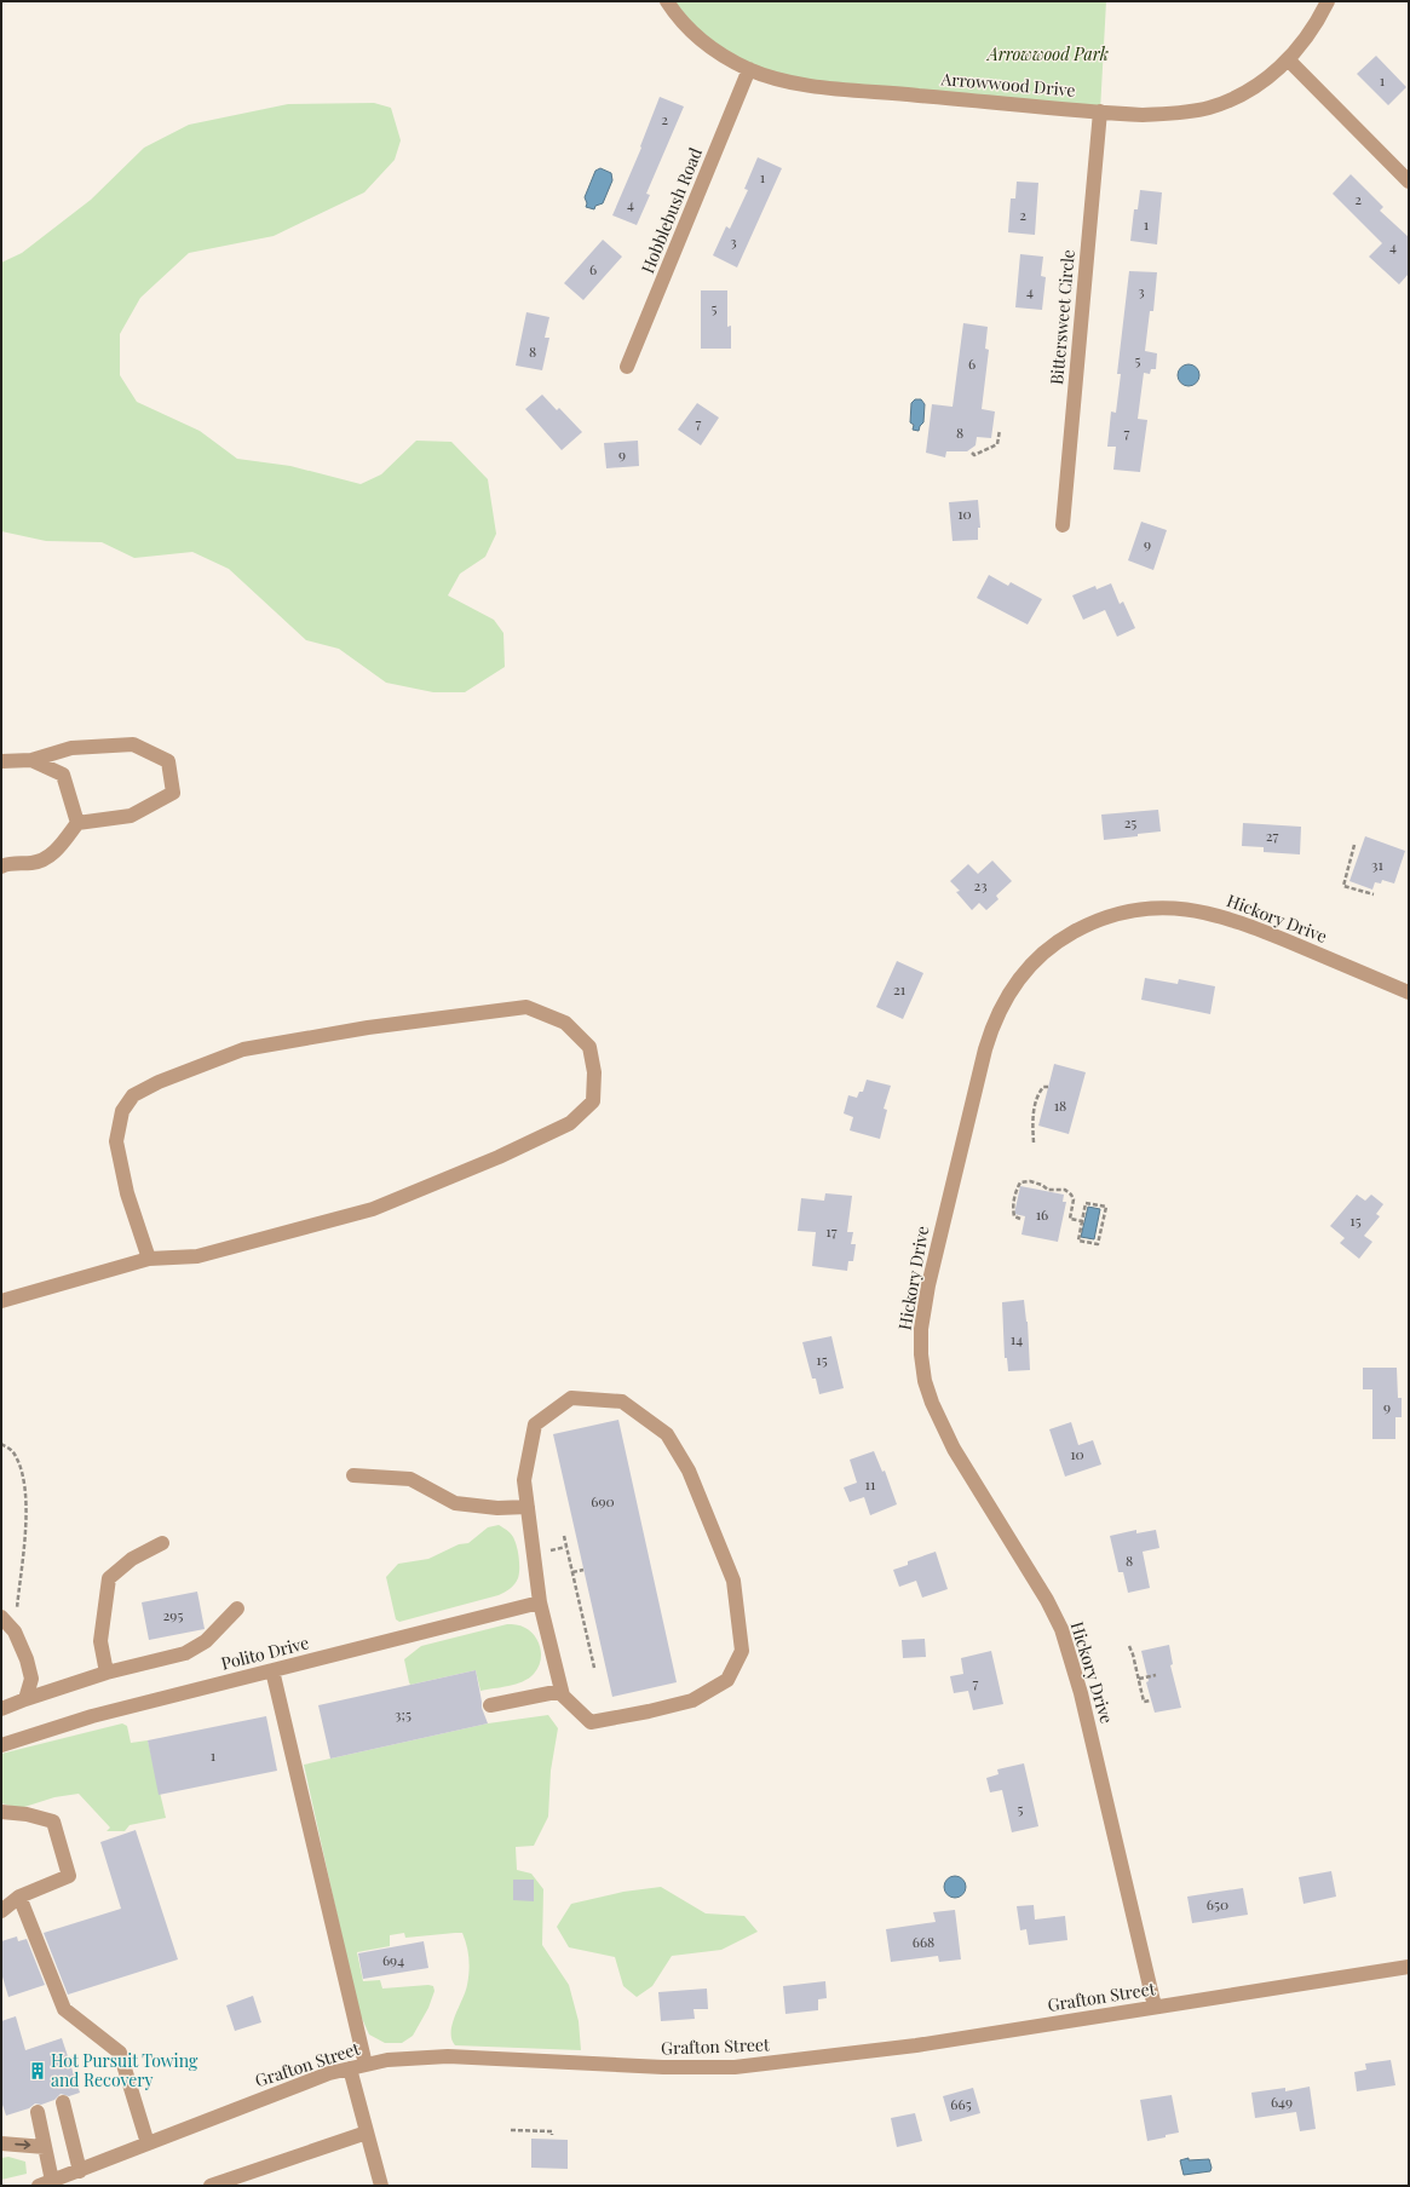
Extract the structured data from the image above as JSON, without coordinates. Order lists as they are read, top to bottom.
{
  "streets": {
    "street": [
      "Arrowwood Drive",
      "Hobblebush Road",
      "Bittersweet Circle",
      "Hickory Drive",
      "Polito Drive",
      "Grafton Street"
    ]
  },
  "crossings": [
    ["Arrowwood Drive", "Hobblebush Road"],
    ["Arrowwood Drive", "Bittersweet Circle"],
    ["Hickory Drive", "Grafton Street"]
  ],
  "parks": ["Arrowwood Park"],
  "places": {
    "building": ["Hot Pursuit Towing and Recovery"]
  },
  "house_numbers": [
    "1",
    "2",
    "1",
    "2",
    "4",
    "2",
    "1",
    "3",
    "4",
    "6",
    "4",
    "3",
    "5",
    "8",
    "5",
    "6",
    "7",
    "8",
    "7",
    "9",
    "10",
    "9",
    "25",
    "27",
    "31",
    "23",
    "21",
    "18",
    "16",
    "15",
    "17",
    "14",
    "15",
    "9",
    "10",
    "11",
    "690",
    "8",
    "295",
    "7",
    "3;5",
    "1",
    "5",
    "650",
    "668",
    "694",
    "649",
    "665"
  ]
}
